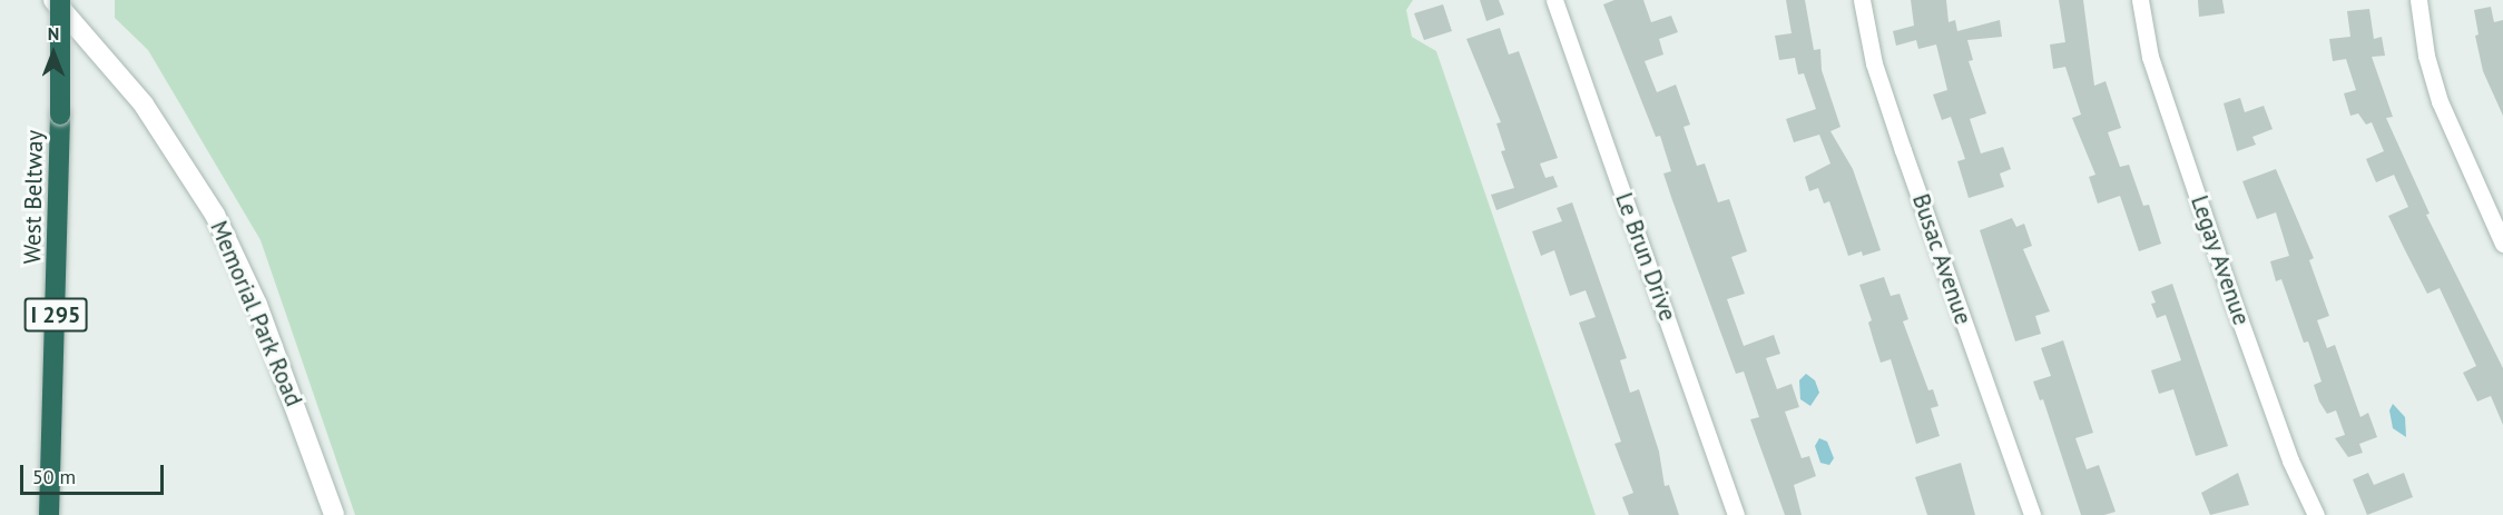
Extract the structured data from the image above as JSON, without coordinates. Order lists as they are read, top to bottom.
{
  "streets": {
    "highway": ["West Beltway", "I 295"],
    "street": [
      "Le Brun Drive",
      "Busac Avenue",
      "Legay Avenue",
      "Memorial Park Road"
    ]
  },
  "scale_bar": "50 m",
  "north": "top"
}
